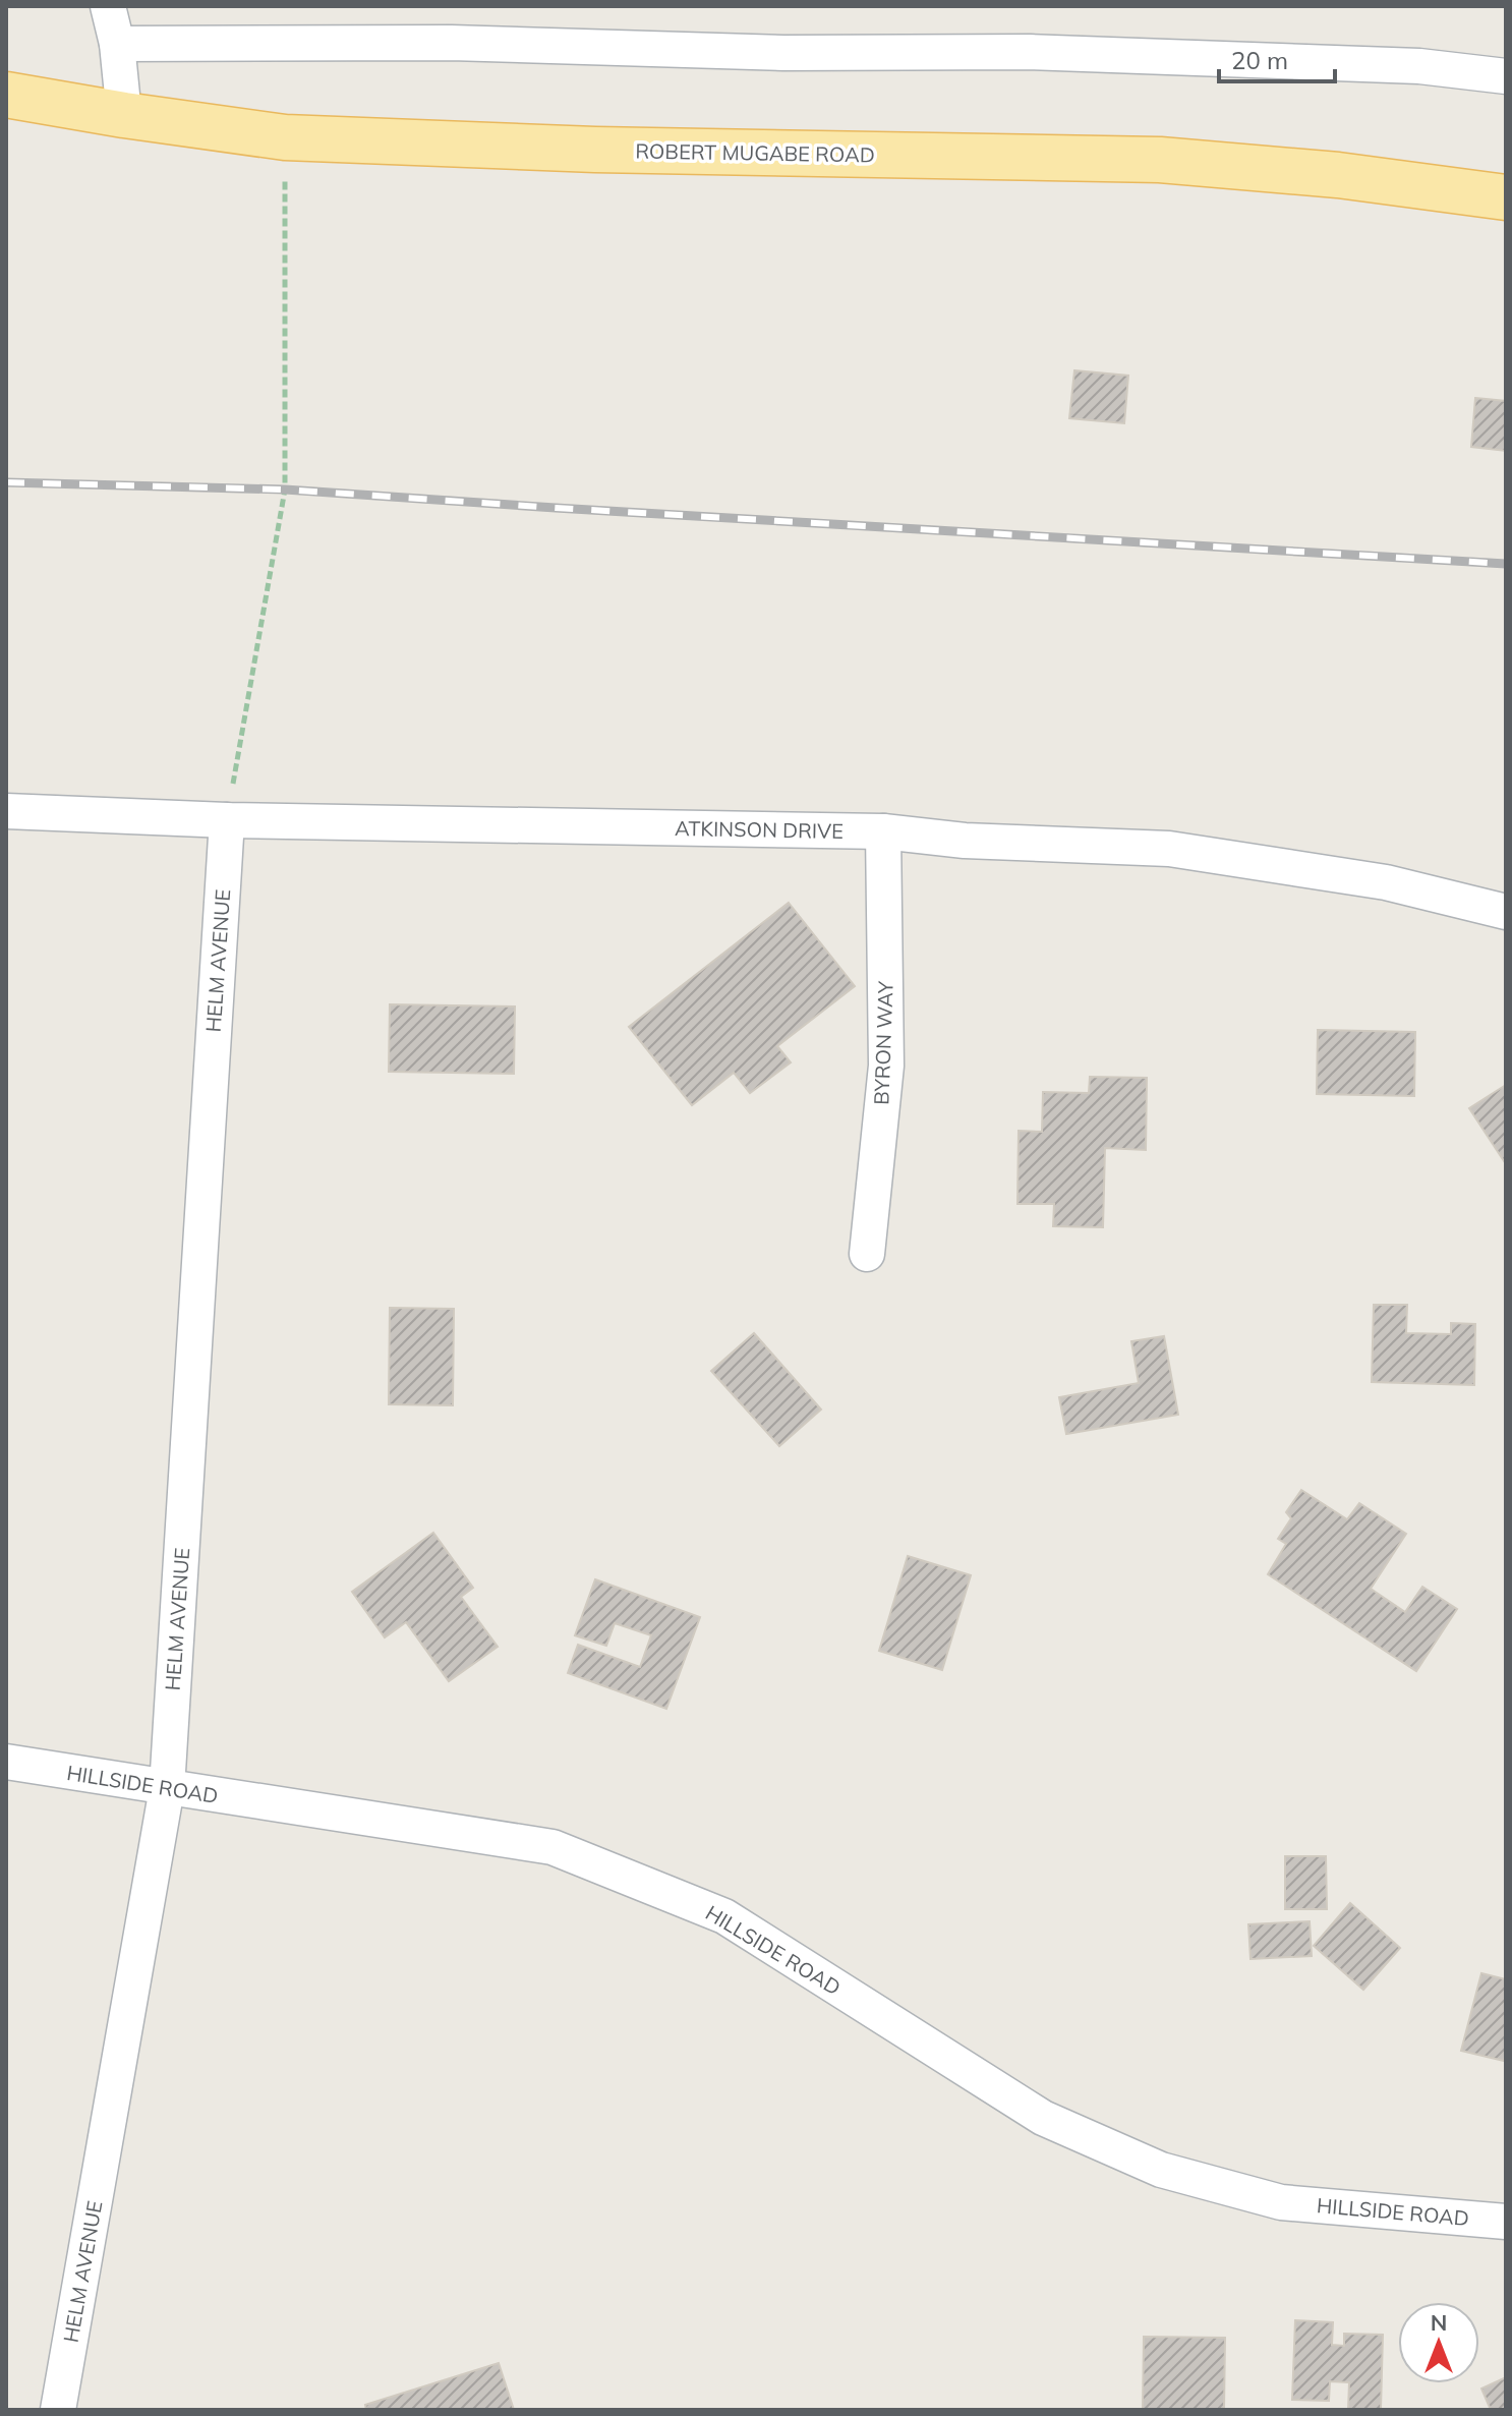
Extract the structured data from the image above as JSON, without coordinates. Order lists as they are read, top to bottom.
{
  "streets": {
    "main road": ["ROBERT MUGABE ROAD"],
    "street": [
      "ATKINSON DRIVE",
      "HELM AVENUE",
      "BYRON WAY",
      "HILLSIDE ROAD"
    ]
  },
  "crossings": [
    ["ATKINSON DRIVE", "HELM AVENUE"],
    ["ATKINSON DRIVE", "BYRON WAY"],
    ["HELM AVENUE", "HILLSIDE ROAD"]
  ],
  "scale_bar": "20 m",
  "north": "top"
}
